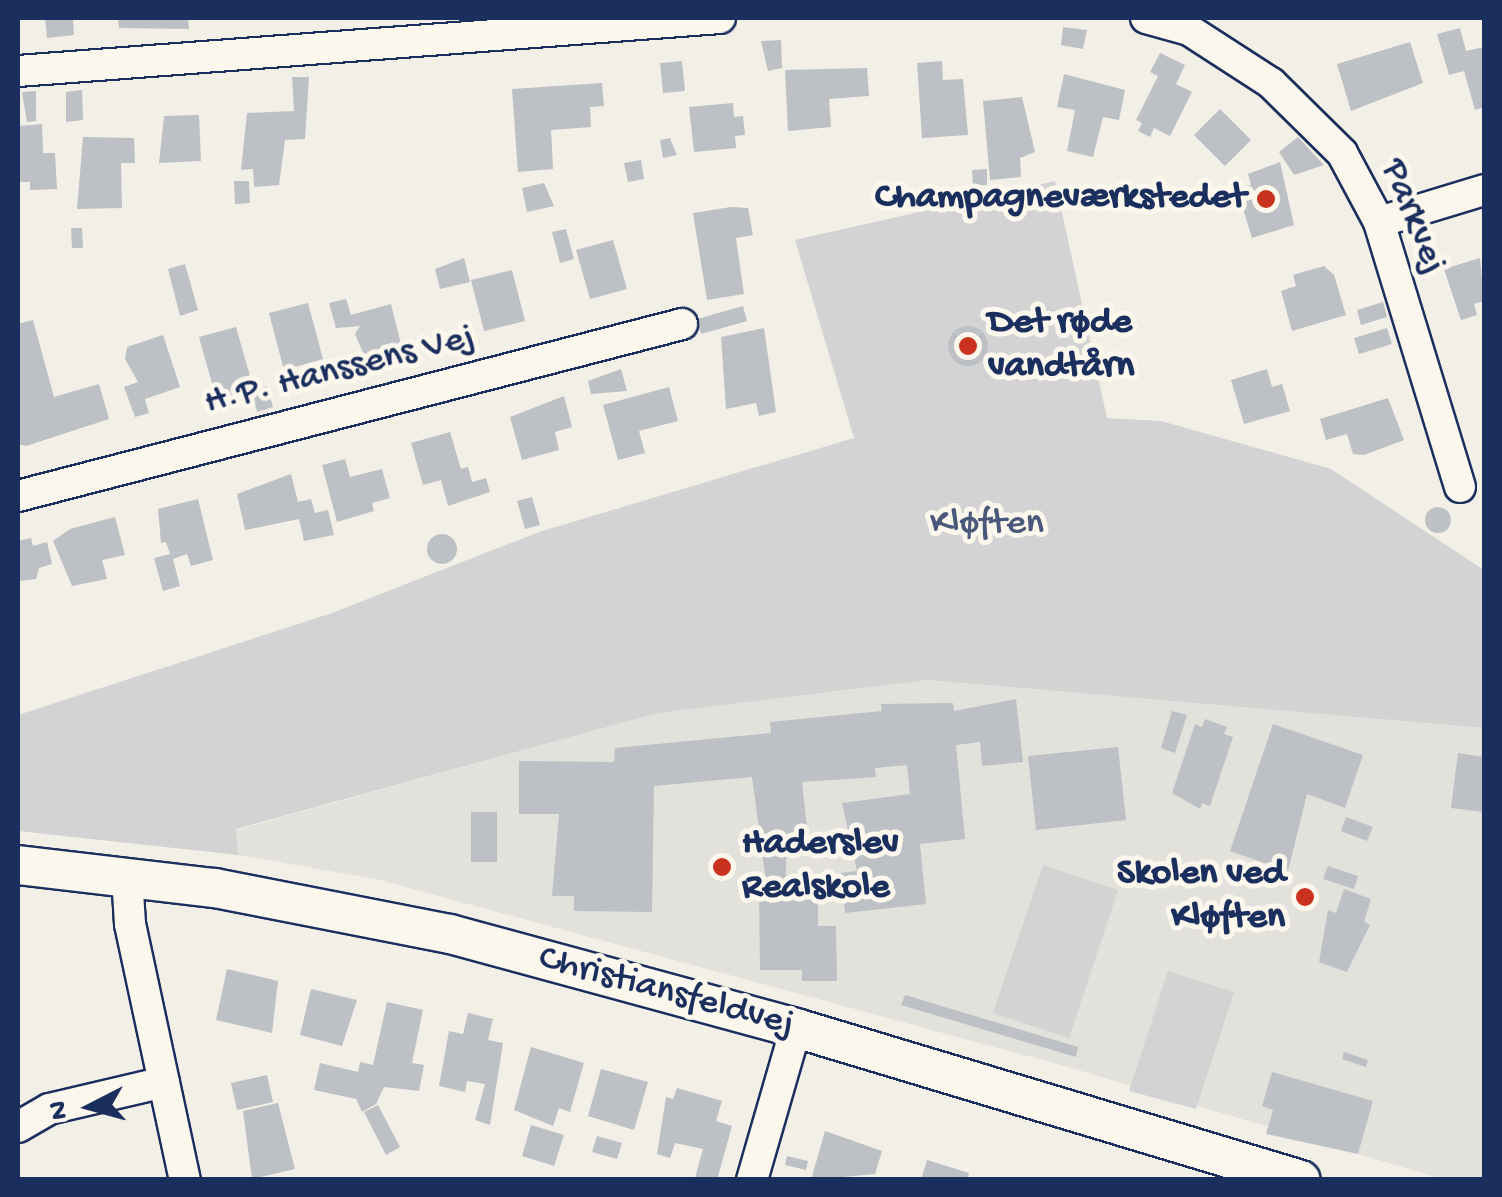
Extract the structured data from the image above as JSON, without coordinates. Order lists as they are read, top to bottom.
{
  "streets": {
    "street": ["Parkvej", "H.P. Hanssens Vej", "Christiansfeldvej"]
  },
  "parks": ["Kløften"],
  "places": [
    "Champagneværkstedet",
    "Det røde vandtårn",
    "Haderslev Realskole",
    "Skolen ved Kløften"
  ],
  "north": "left"
}
